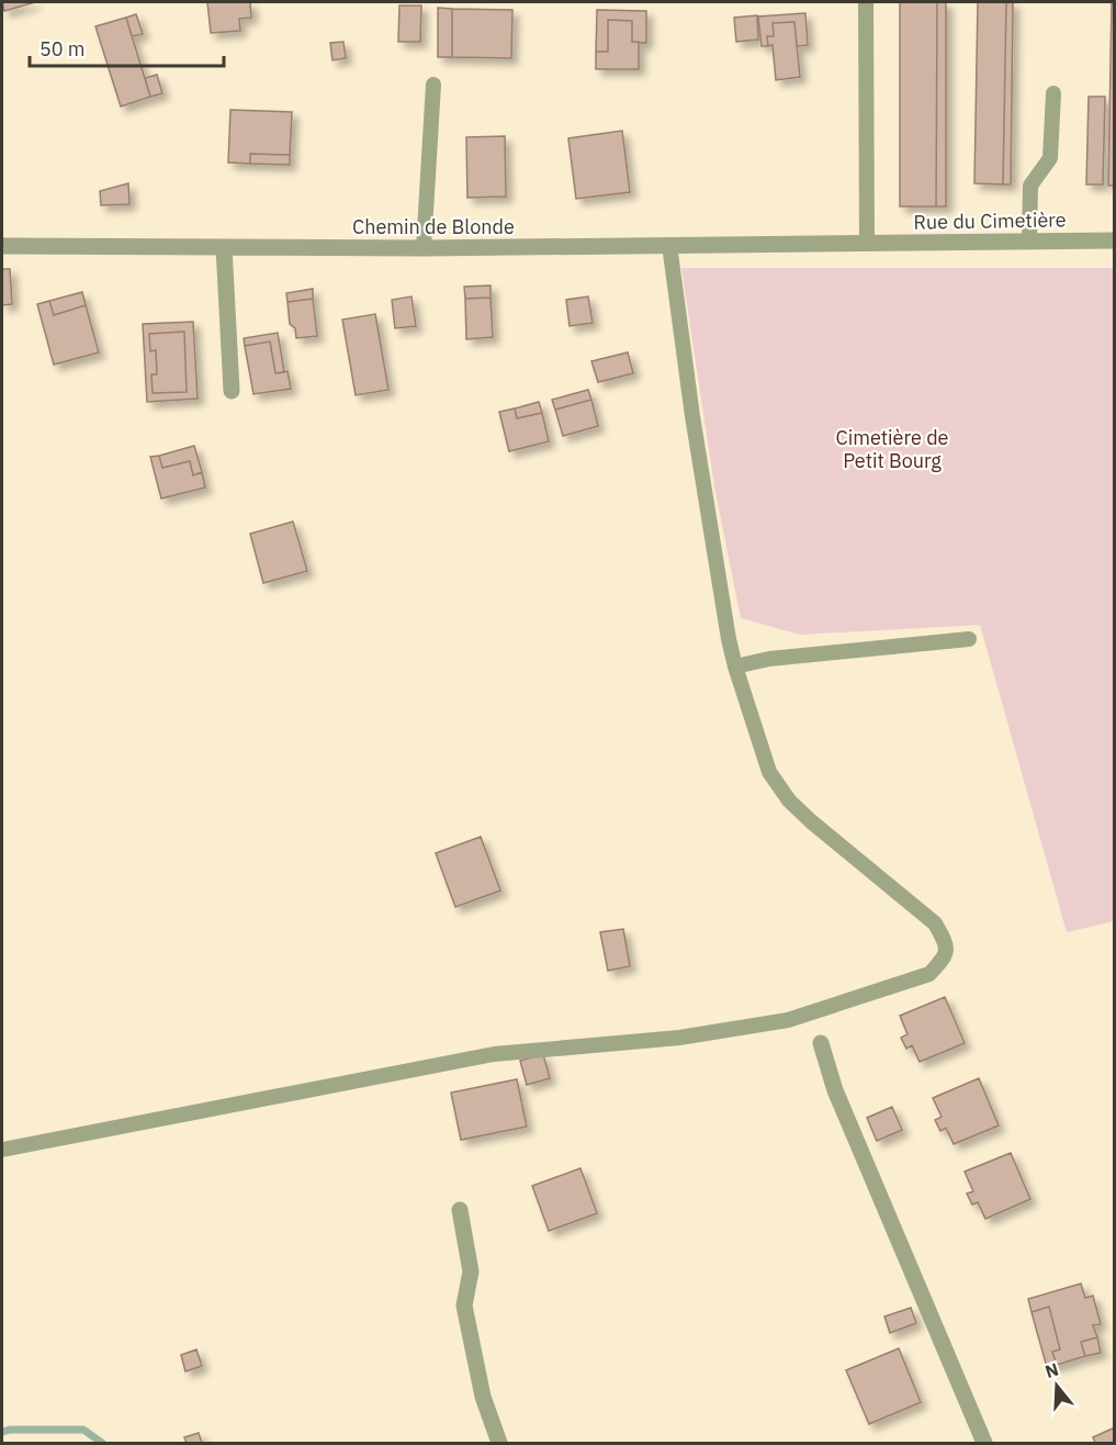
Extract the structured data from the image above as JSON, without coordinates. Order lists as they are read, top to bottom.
{
  "streets": {
    "street": ["Rue du Cimetière", "Chemin de Blonde"]
  },
  "crossings": [
    ["Rue du Cimetière", "Chemin de Blonde"]
  ],
  "parks": ["Cimetière de Petit Bourg"],
  "scale_bar": "50 m",
  "north": "top"
}
